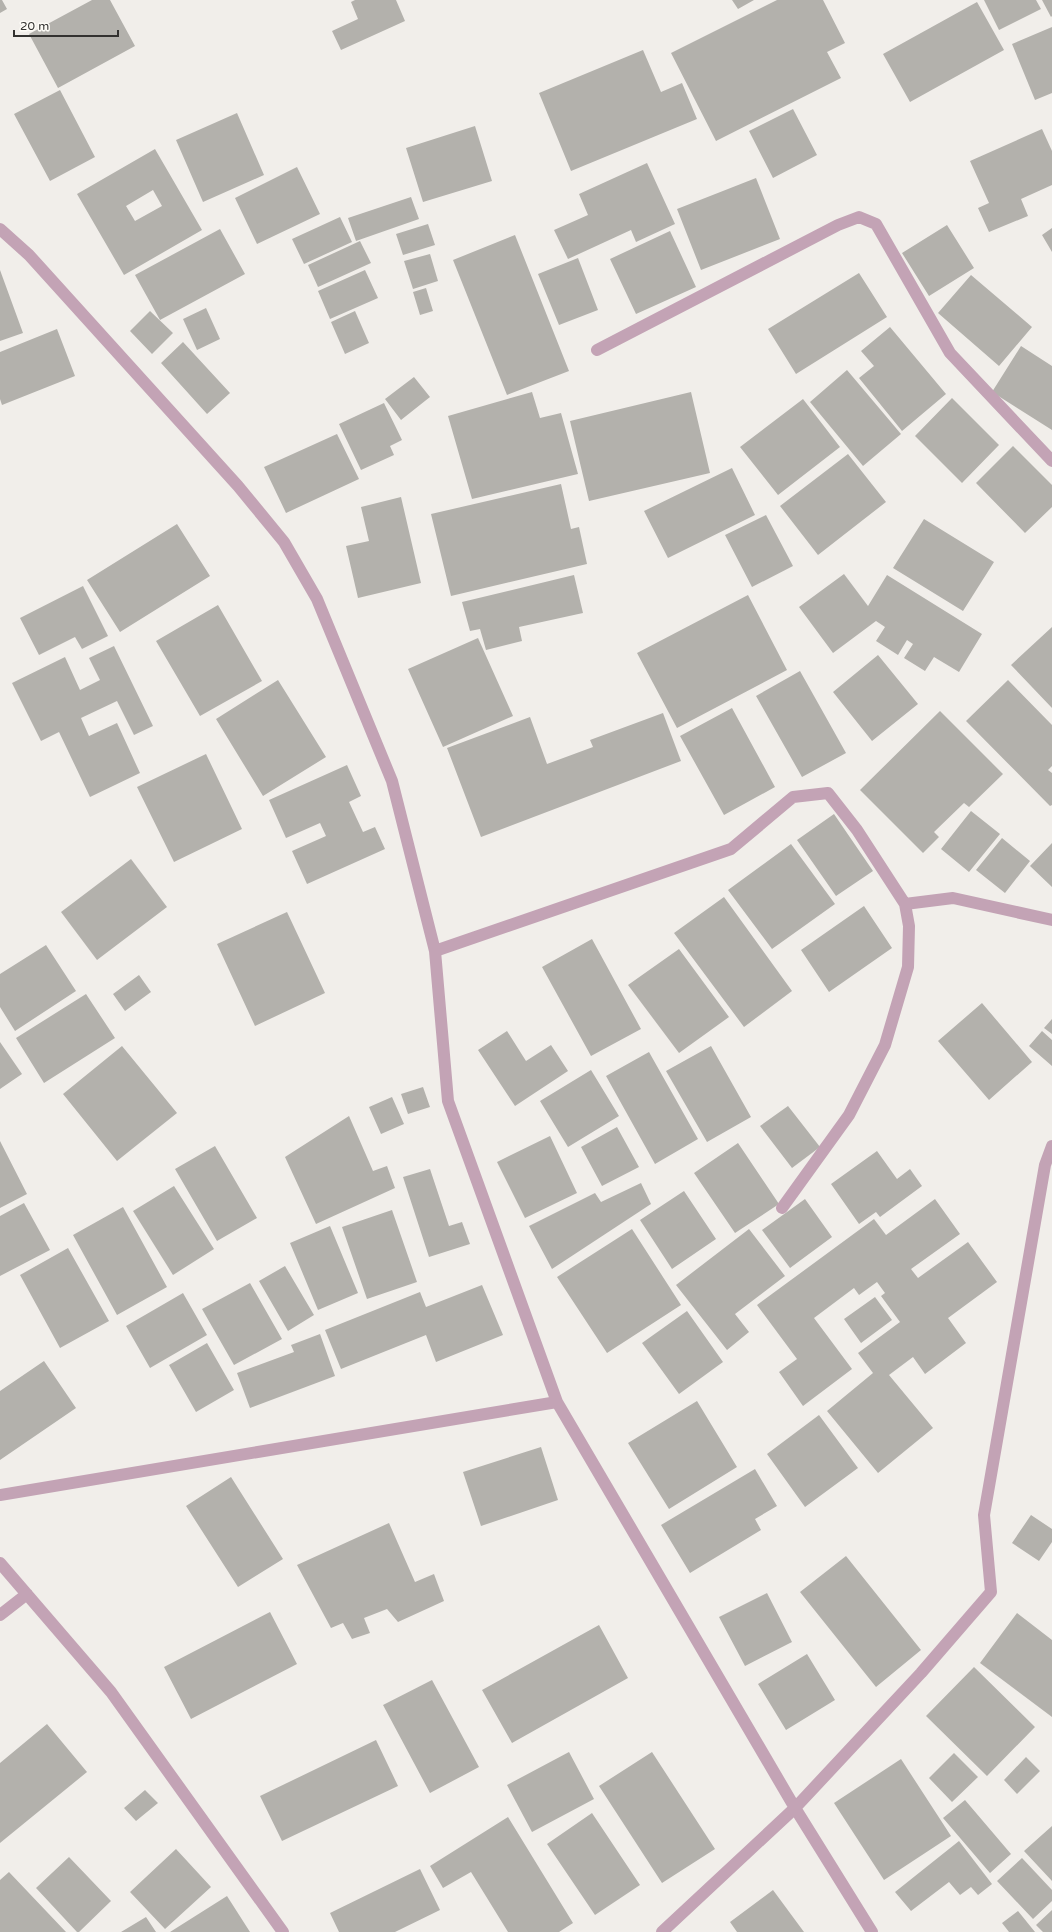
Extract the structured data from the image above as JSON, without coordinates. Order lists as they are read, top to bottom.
{
  "scale_bar": "20 m"
}
